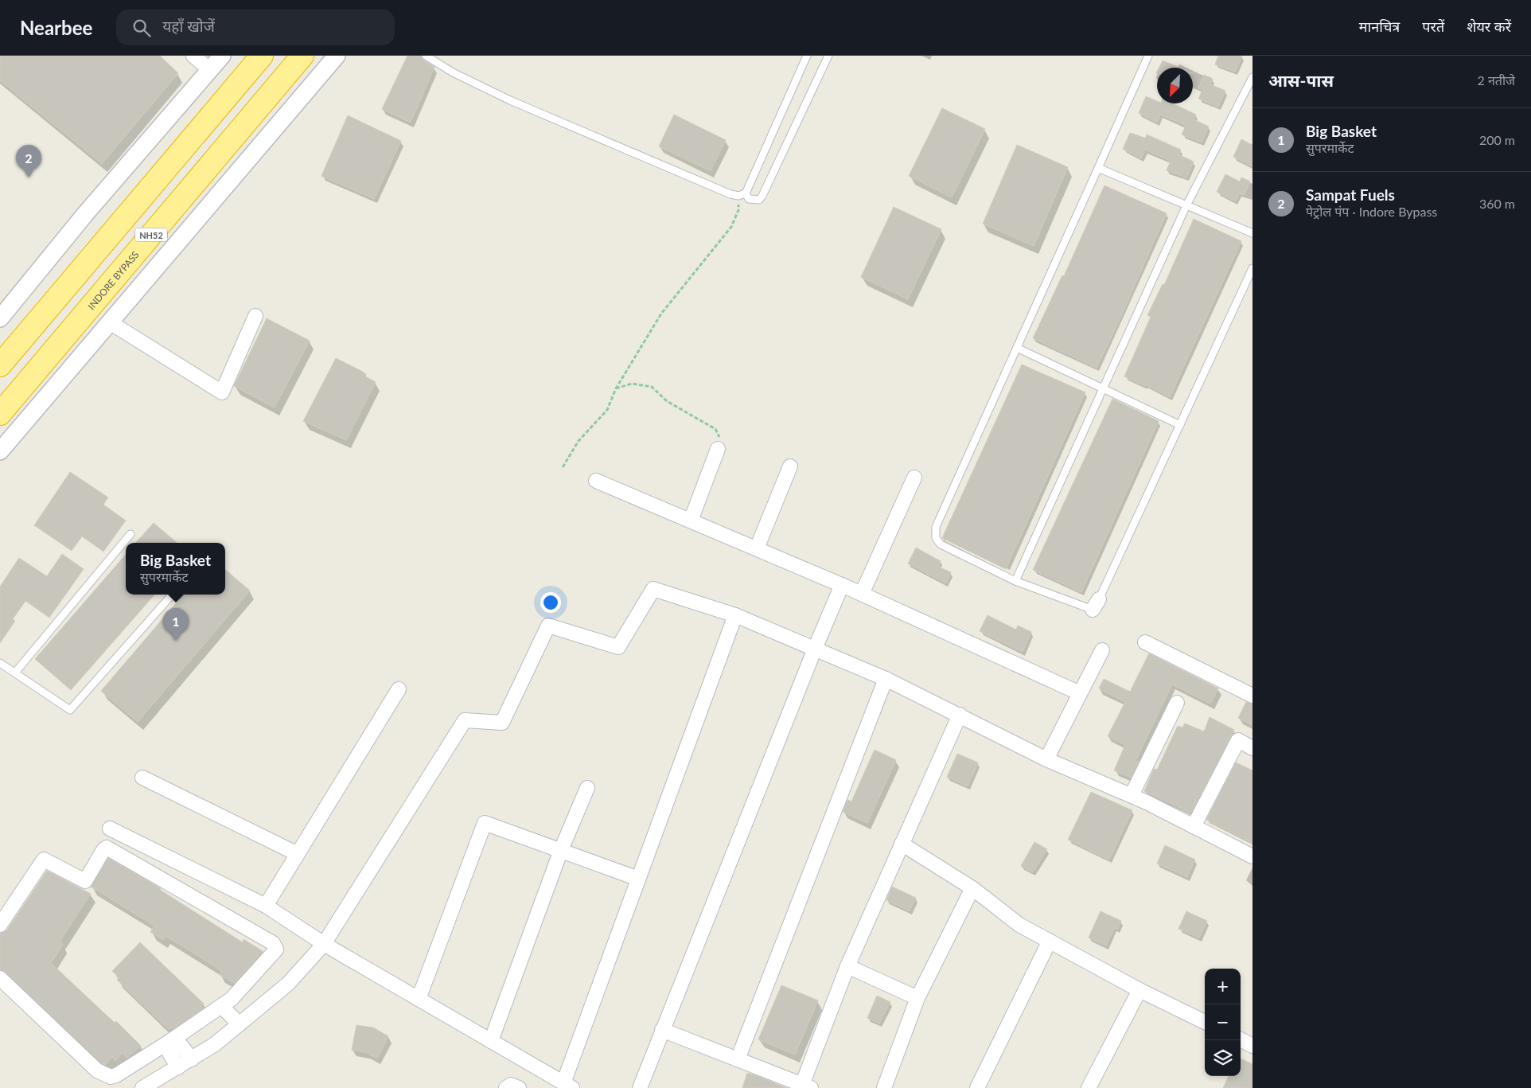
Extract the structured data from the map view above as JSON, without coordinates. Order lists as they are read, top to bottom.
{
  "streets": {
    "highway": ["NH52", "INDORE BYPASS"]
  },
  "north": "bottom left",
  "page": {
    "header": "Nearbee",
    "search": "यहाँ खोजें",
    "nav": ["मानचित्र", "परतें", "शेयर करें"],
    "heading": ["आस-पास", "2 नतीजे"],
    "list": [
      {
        "mark": "1",
        "name": "Big Basket",
        "note": "सुपरमार्केट",
        "value": "200 m"
      },
      {
        "mark": "2",
        "name": "Sampat Fuels",
        "note": "पेट्रोल पंप · Indore Bypass",
        "value": "360 m"
      }
    ],
    "pins": ["2", "1"],
    "popup": ["Big Basket", "सुपरमार्केट"],
    "map_buttons": ["+", "−"]
  }
}
